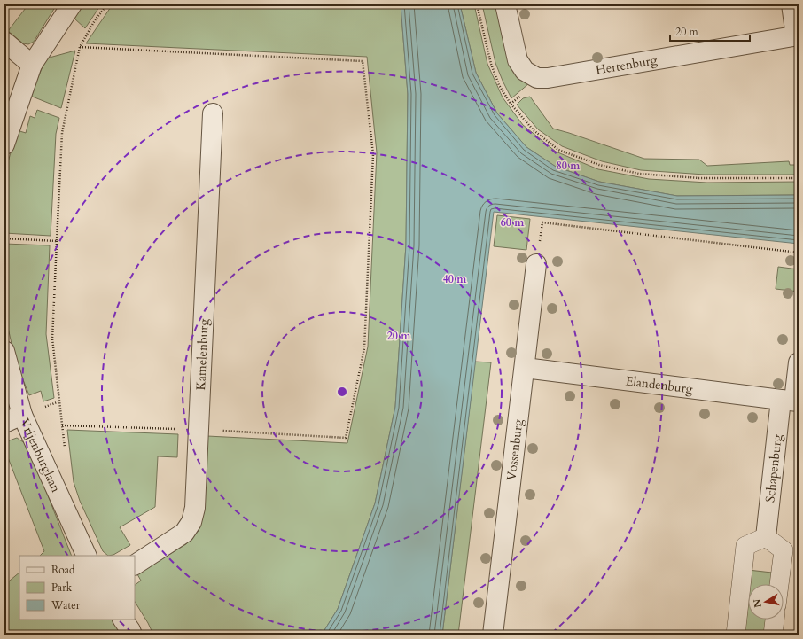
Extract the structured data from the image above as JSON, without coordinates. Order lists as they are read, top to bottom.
{
  "streets": {
    "street": [
      "Hertenburg",
      "Kamelenburg",
      "Elandenburg",
      "Vossenburg",
      "Vrijenburglaan",
      "Schapenburg"
    ]
  },
  "crossings": [
    ["Elandenburg", "Vossenburg"],
    ["Elandenburg", "Schapenburg"]
  ],
  "legend": ["Road", "Park", "Water"],
  "scale_bar": "20 m",
  "north": "left",
  "rings": [
    "80 m",
    "60 m",
    "40 m",
    "20 m"
  ]
}
